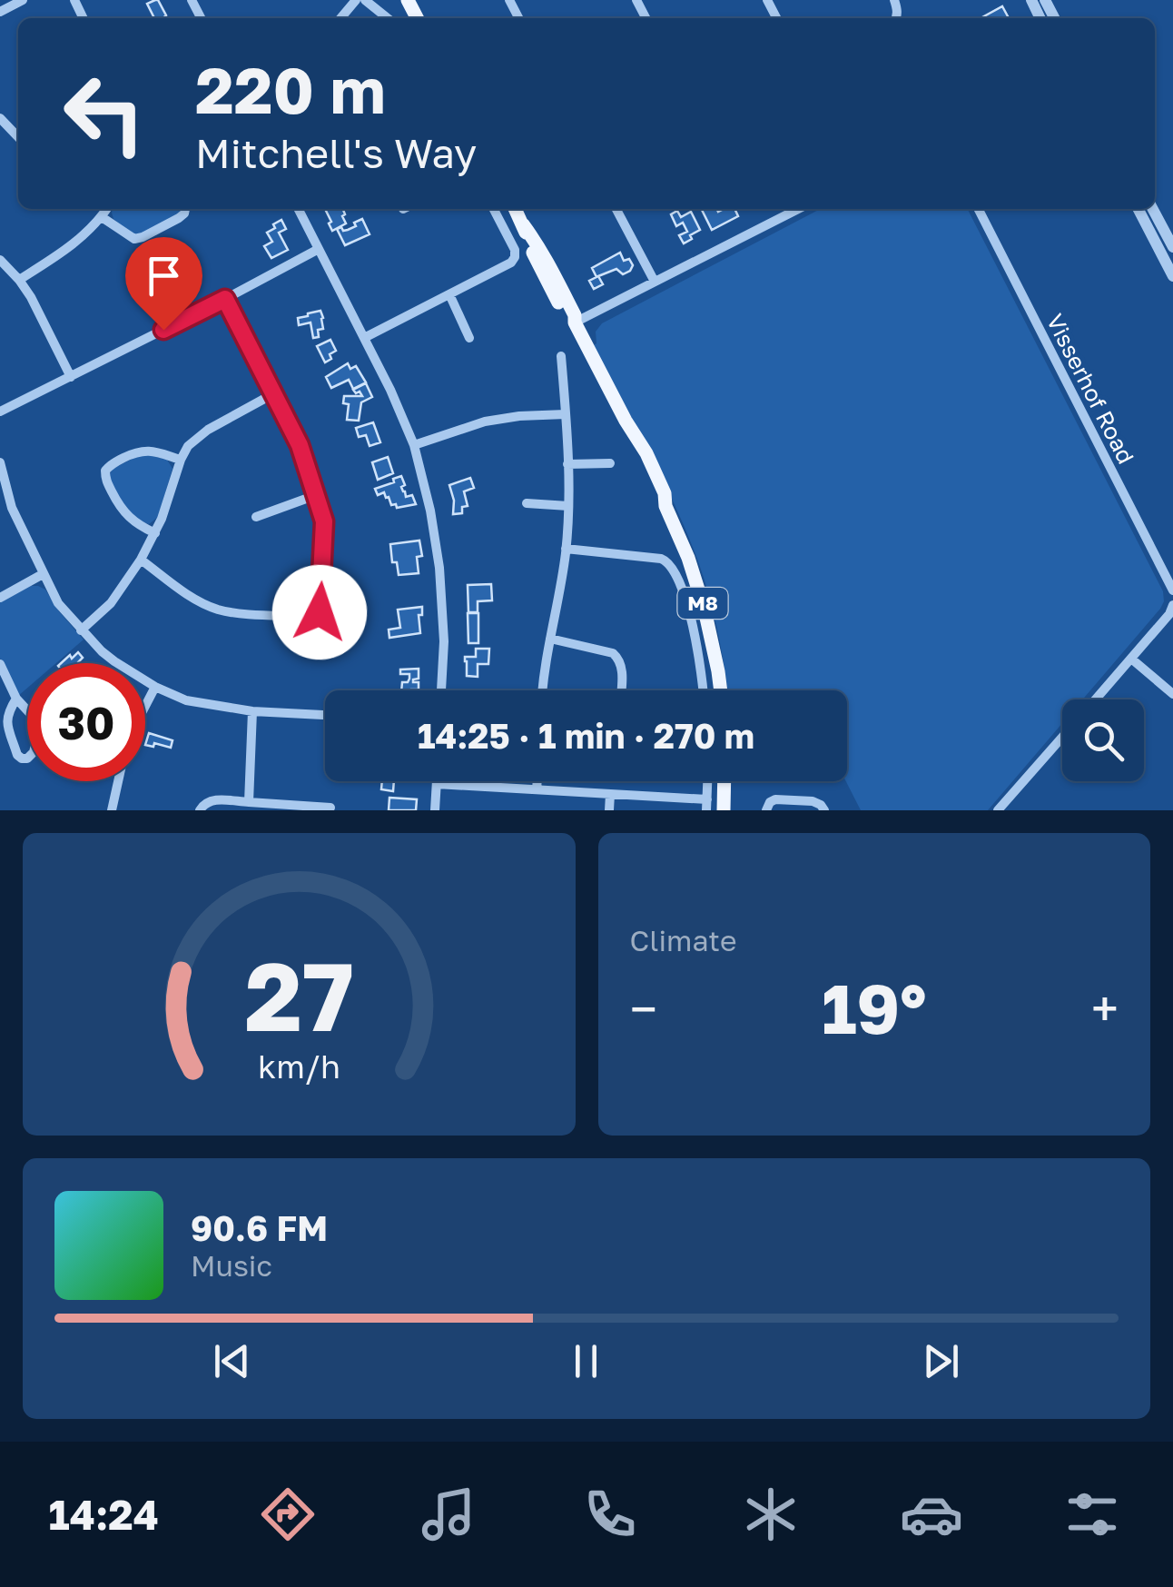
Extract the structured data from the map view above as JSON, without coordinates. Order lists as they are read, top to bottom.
{
  "streets": {
    "main road": ["M8"],
    "street": ["Visserhof Road"]
  },
  "page": {
    "turn": ["220 m", "Mitchell's Way"],
    "limit": "30",
    "trip": "14:25 · 1 min · 270 m",
    "tile": "Climate",
    "heat": ["−", "19°", "+"],
    "song": ["90.6 FM", "Music"],
    "tabs": "14:24",
    "gauge": ["27", "km/h"]
  }
}
